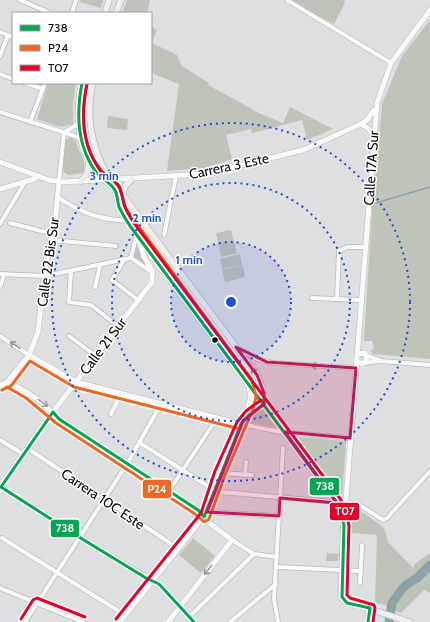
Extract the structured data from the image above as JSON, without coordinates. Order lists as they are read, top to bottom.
{
  "streets": {
    "street": [
      "Carrera 3 Este",
      "Calle 17A Sur",
      "Calle 22 Bis Sur",
      "Calle 21 Sur",
      "Carrera 10C Este"
    ]
  },
  "crossings": [
    ["Carrera 3 Este", "Calle 17A Sur"],
    ["Carrera 3 Este", "Calle 22 Bis Sur"],
    ["Calle 21 Sur", "Carrera 10C Este"]
  ],
  "lines": ["transit line 738", "transit line P24", "transit line T07"],
  "legend": ["738", "P24", "T07"],
  "rings": ["3 min", "2 min", "1 min"]
}
